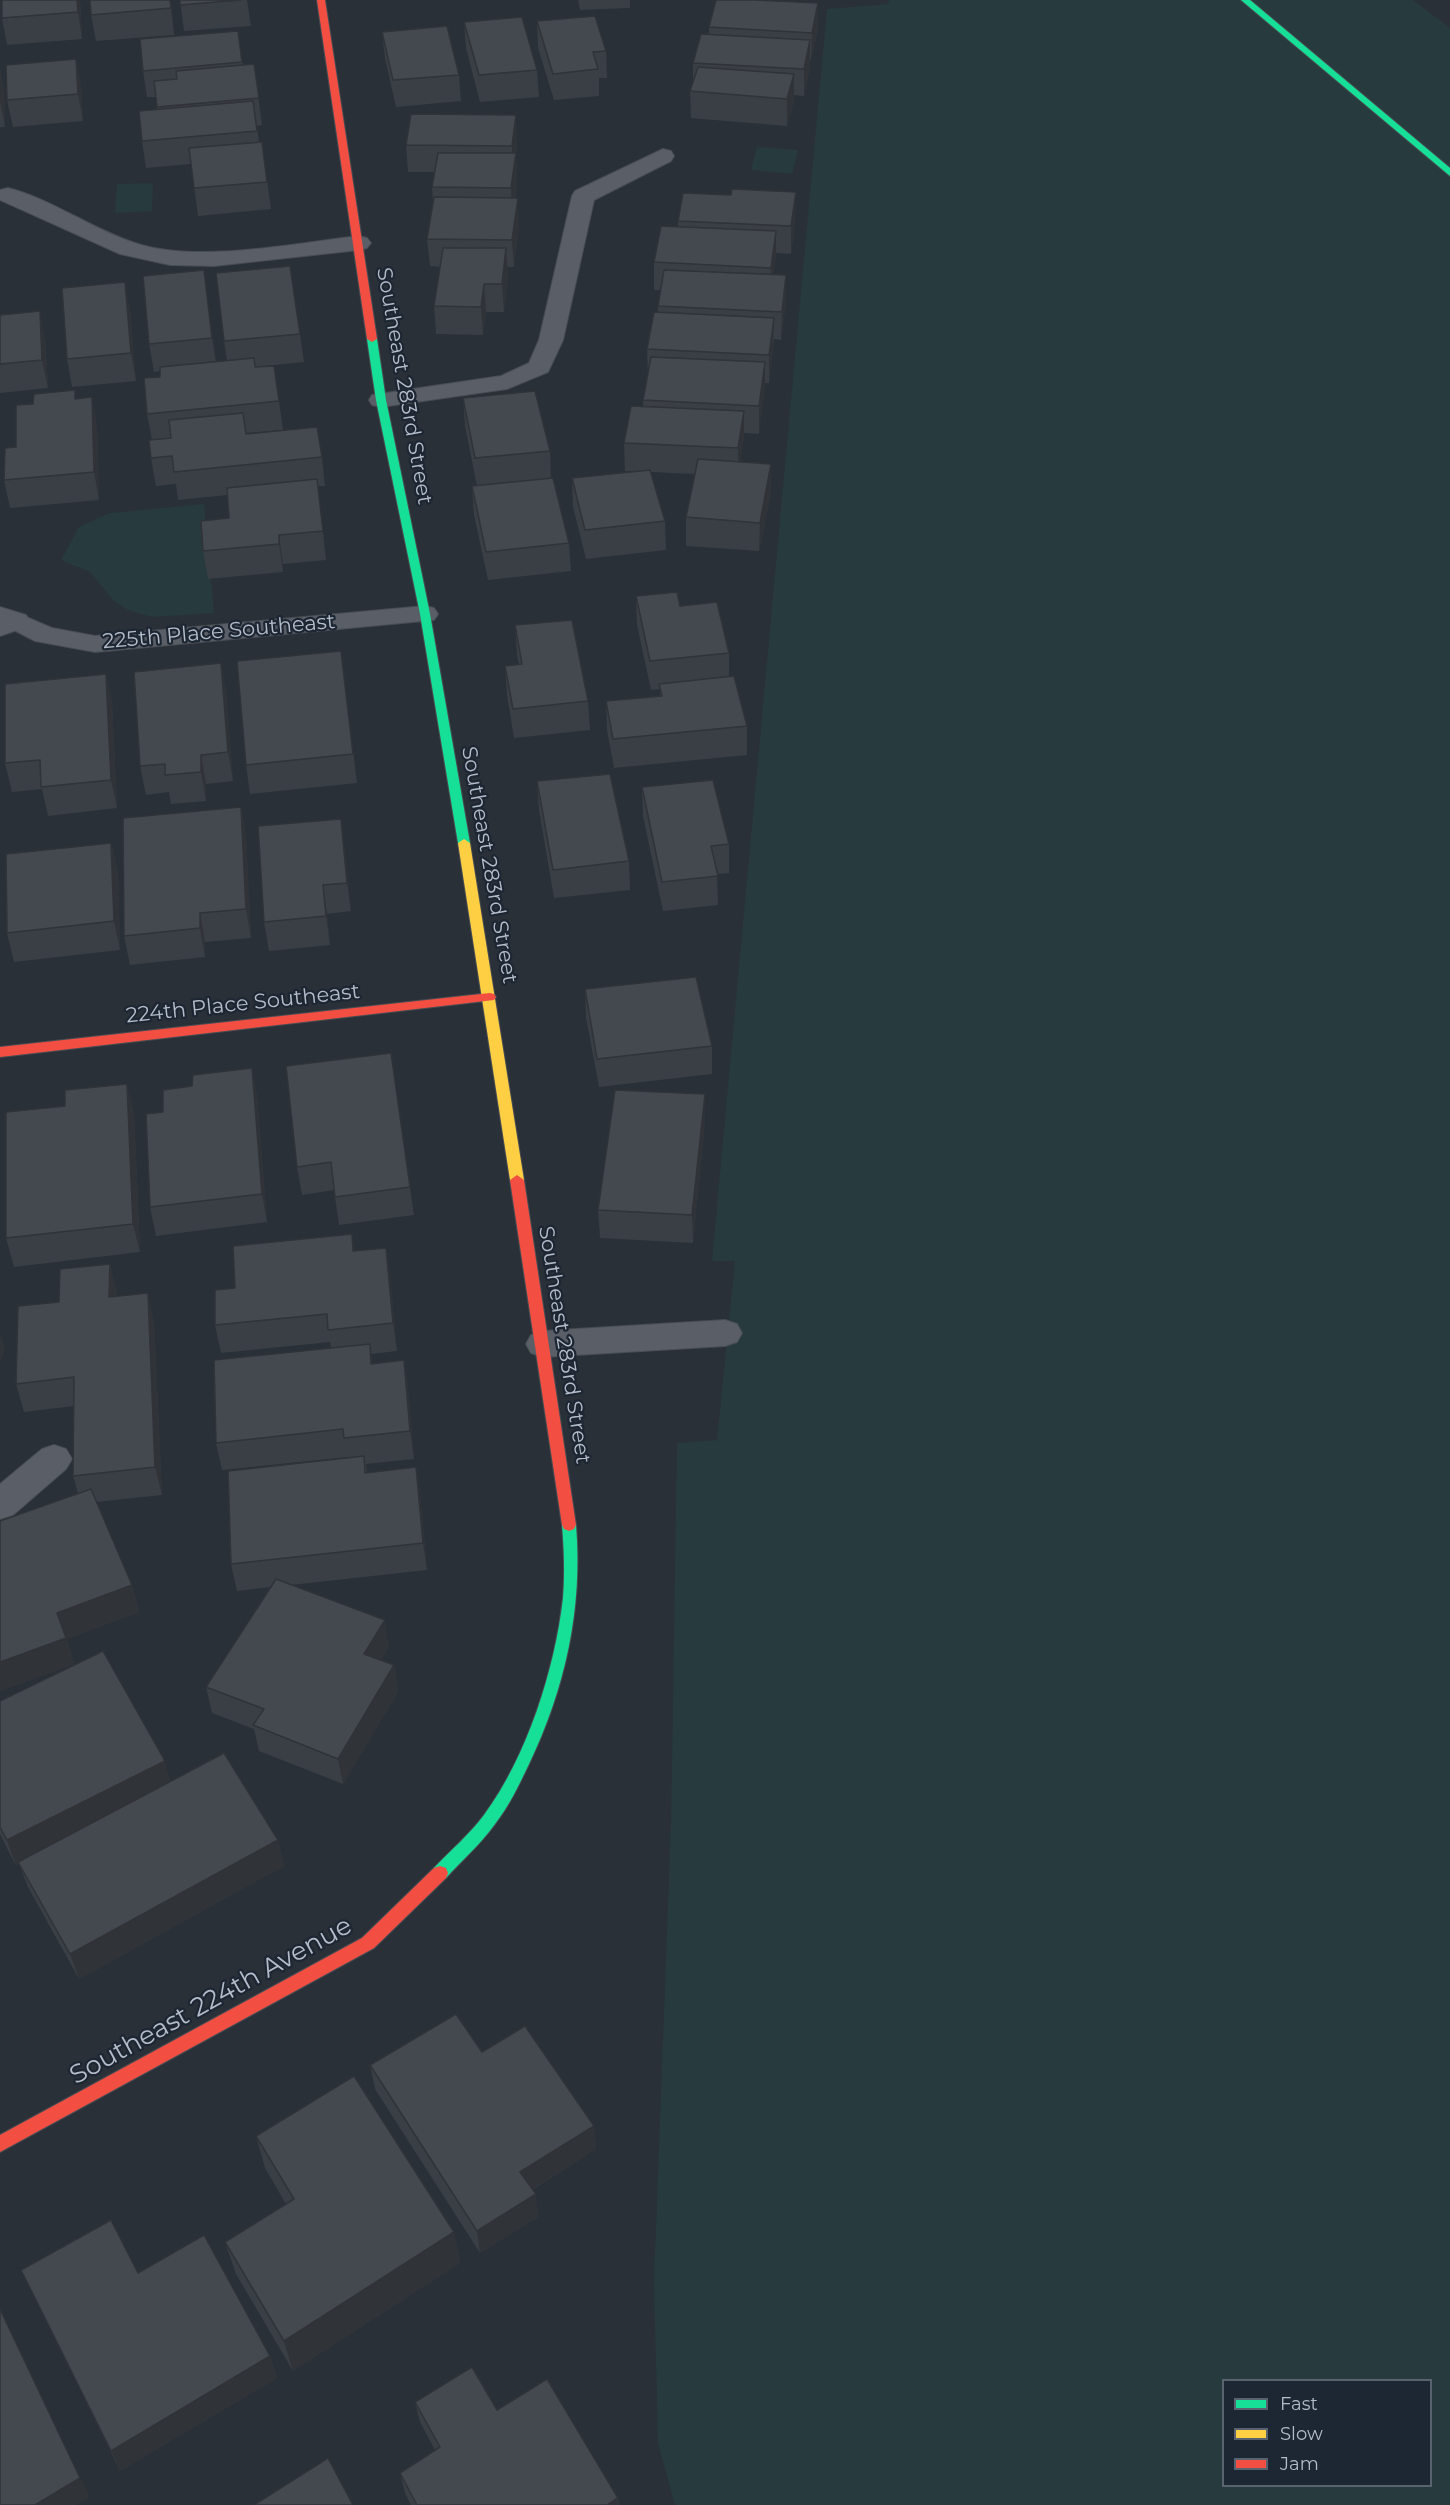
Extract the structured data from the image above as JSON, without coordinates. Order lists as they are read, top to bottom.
{
  "streets": {
    "street": [
      "Southeast 283rd Street",
      "225th Place Southeast",
      "224th Place Southeast",
      "Southeast 224th Avenue"
    ]
  },
  "crossings": [
    ["Southeast 283rd Street", "225th Place Southeast"],
    ["Southeast 283rd Street", "224th Place Southeast"],
    ["Southeast 283rd Street", "Southeast 224th Avenue"]
  ],
  "legend": ["Fast", "Slow", "Jam"]
}
